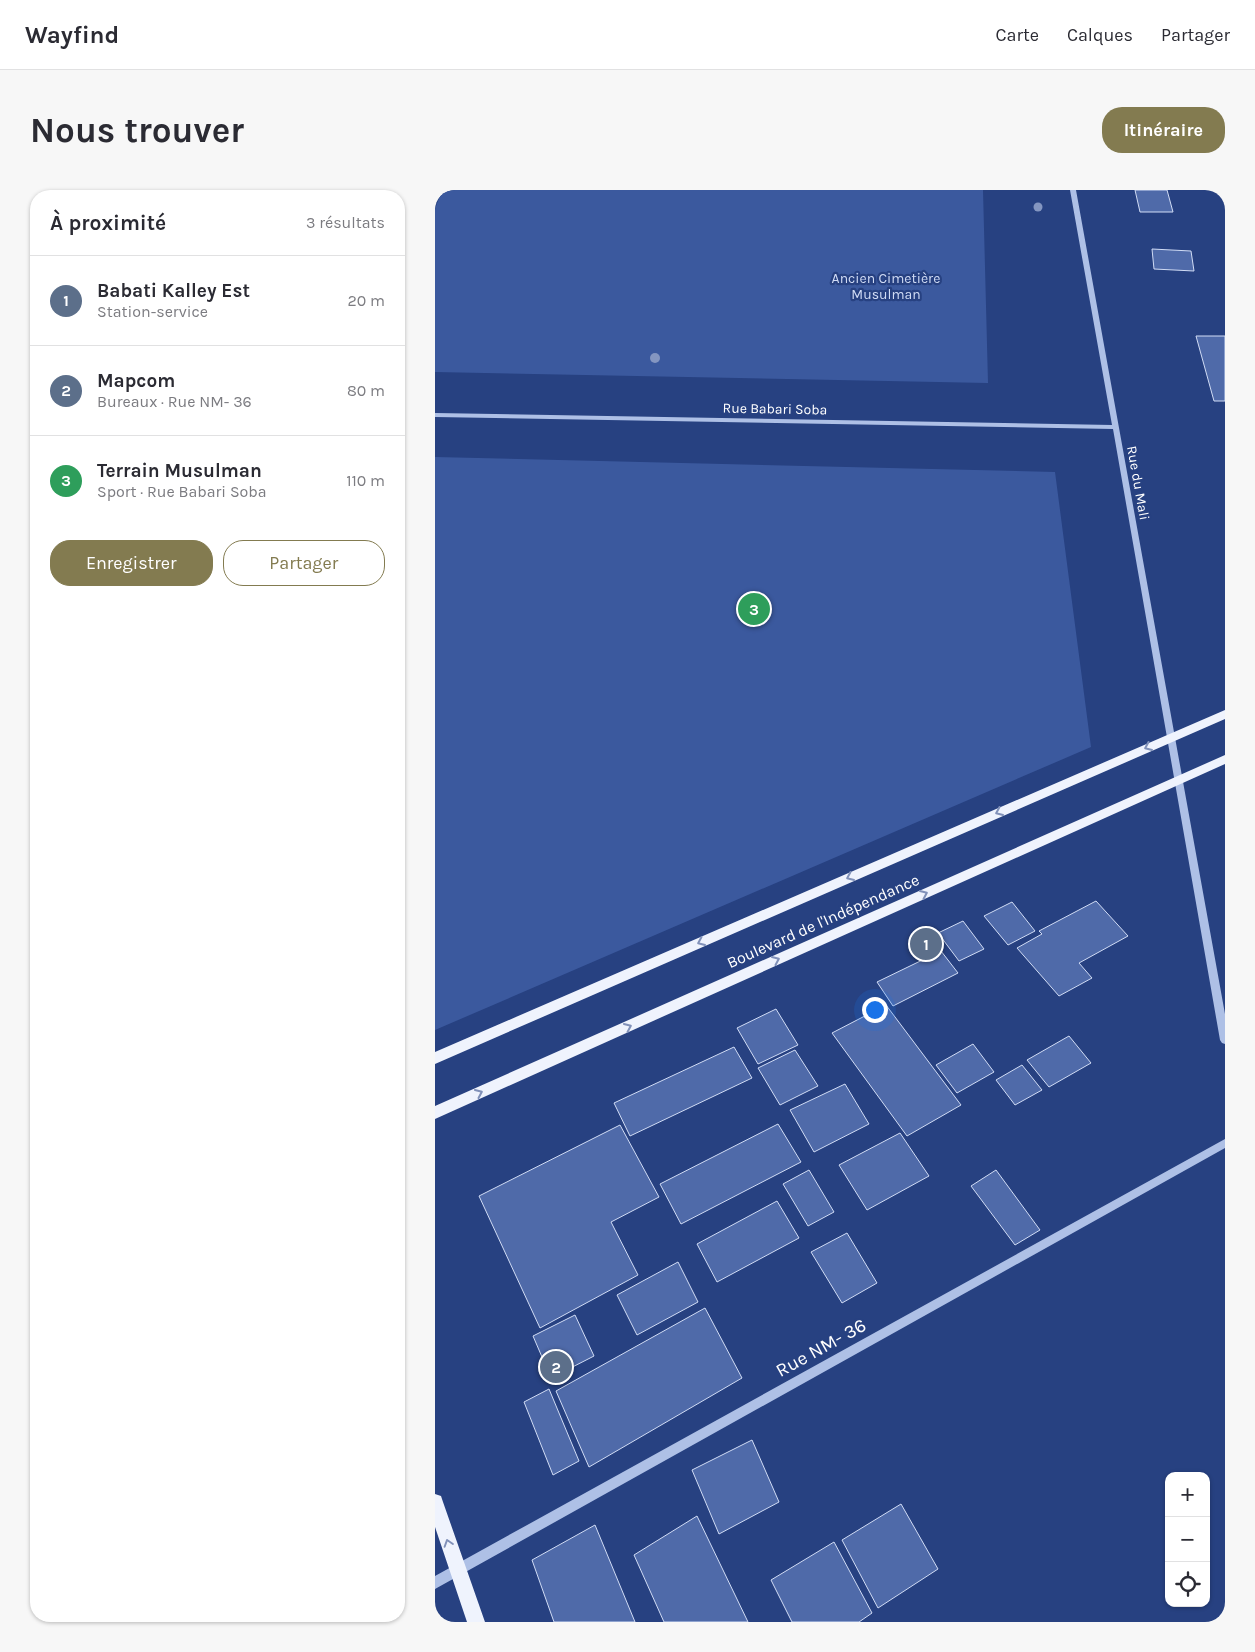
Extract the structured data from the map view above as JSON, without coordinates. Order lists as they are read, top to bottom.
{
  "streets": {
    "main road": ["Boulevard de l'Indépendance"],
    "street": ["Rue Babari Soba", "Rue du Mali", "Rue NM- 36"]
  },
  "crossings": [
    ["Rue Babari Soba", "Rue du Mali"],
    ["Rue du Mali", "Boulevard de l'Indépendance"]
  ],
  "parks": ["Ancien Cimetière Musulman"],
  "page": {
    "header": "Wayfind",
    "nav": ["Carte", "Calques", "Partager"],
    "buttons": [
      "Itinéraire",
      ["Enregistrer", "Partager"]
    ],
    "title": "Nous trouver",
    "heading": ["À proximité", "3 résultats"],
    "list": [
      {
        "mark": "1",
        "name": "Babati Kalley Est",
        "note": "Station-service",
        "value": "20 m"
      },
      {
        "mark": "2",
        "name": "Mapcom",
        "note": "Bureaux · Rue NM- 36",
        "value": "80 m"
      },
      {
        "mark": "3",
        "name": "Terrain Musulman",
        "note": "Sport · Rue Babari Soba",
        "value": "110 m"
      }
    ],
    "pins": ["3", "1", "2"],
    "map_buttons": ["+", "−"]
  }
}
